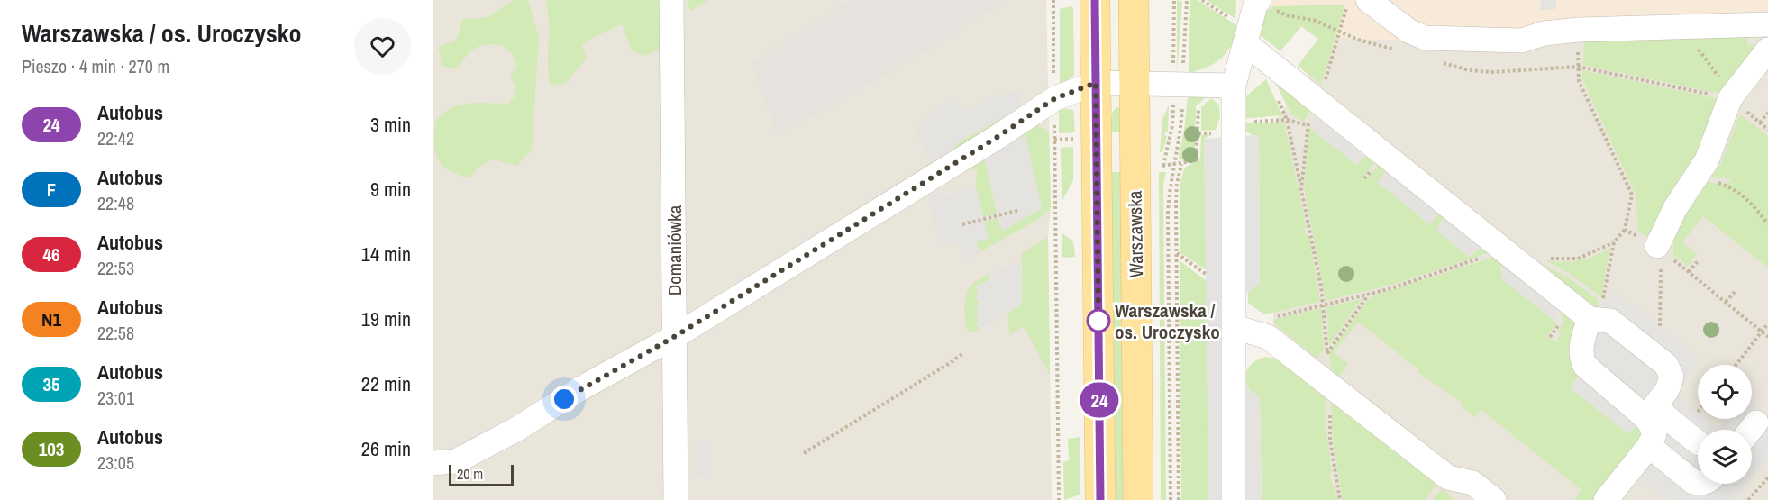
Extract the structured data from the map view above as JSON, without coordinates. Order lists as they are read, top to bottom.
{
  "streets": {
    "main road": ["Warszawska"],
    "street": ["Domaniówka"]
  },
  "places": ["Warszawska / os. Uroczysko"],
  "lines": ["bus line 24"],
  "scale_bar": "20 m",
  "page": {
    "heading": ["Warszawska / os. Uroczysko", "Pieszo · 4 min · 270 m"],
    "on_map": "24",
    "list": [
      {
        "mark": "24",
        "name": "Autobus",
        "note": "22:42",
        "value": "3 min"
      },
      {
        "mark": "F",
        "name": "Autobus",
        "note": "22:48",
        "value": "9 min"
      },
      {
        "mark": "46",
        "name": "Autobus",
        "note": "22:53",
        "value": "14 min"
      },
      {
        "mark": "N1",
        "name": "Autobus",
        "note": "22:58",
        "value": "19 min"
      },
      {
        "mark": "35",
        "name": "Autobus",
        "note": "23:01",
        "value": "22 min"
      },
      {
        "mark": "103",
        "name": "Autobus",
        "note": "23:05",
        "value": "26 min"
      }
    ],
    "scale": "20 m"
  }
}
